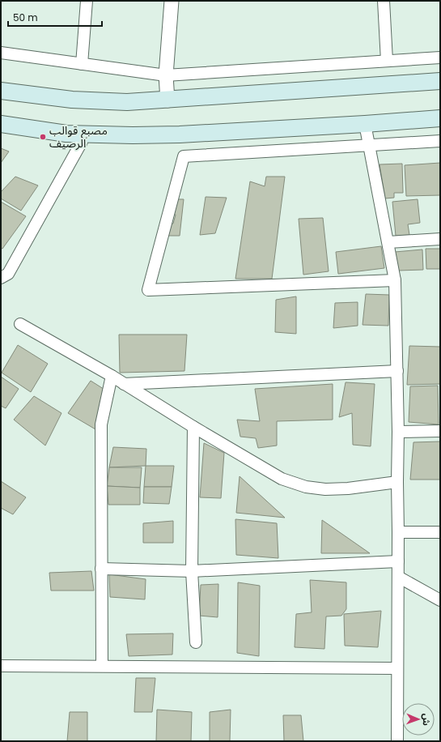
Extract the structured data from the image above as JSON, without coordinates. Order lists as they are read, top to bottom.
{
  "places": ["مصبع قوالب الرصيف"],
  "scale_bar": "50 m",
  "north": "right"
}
